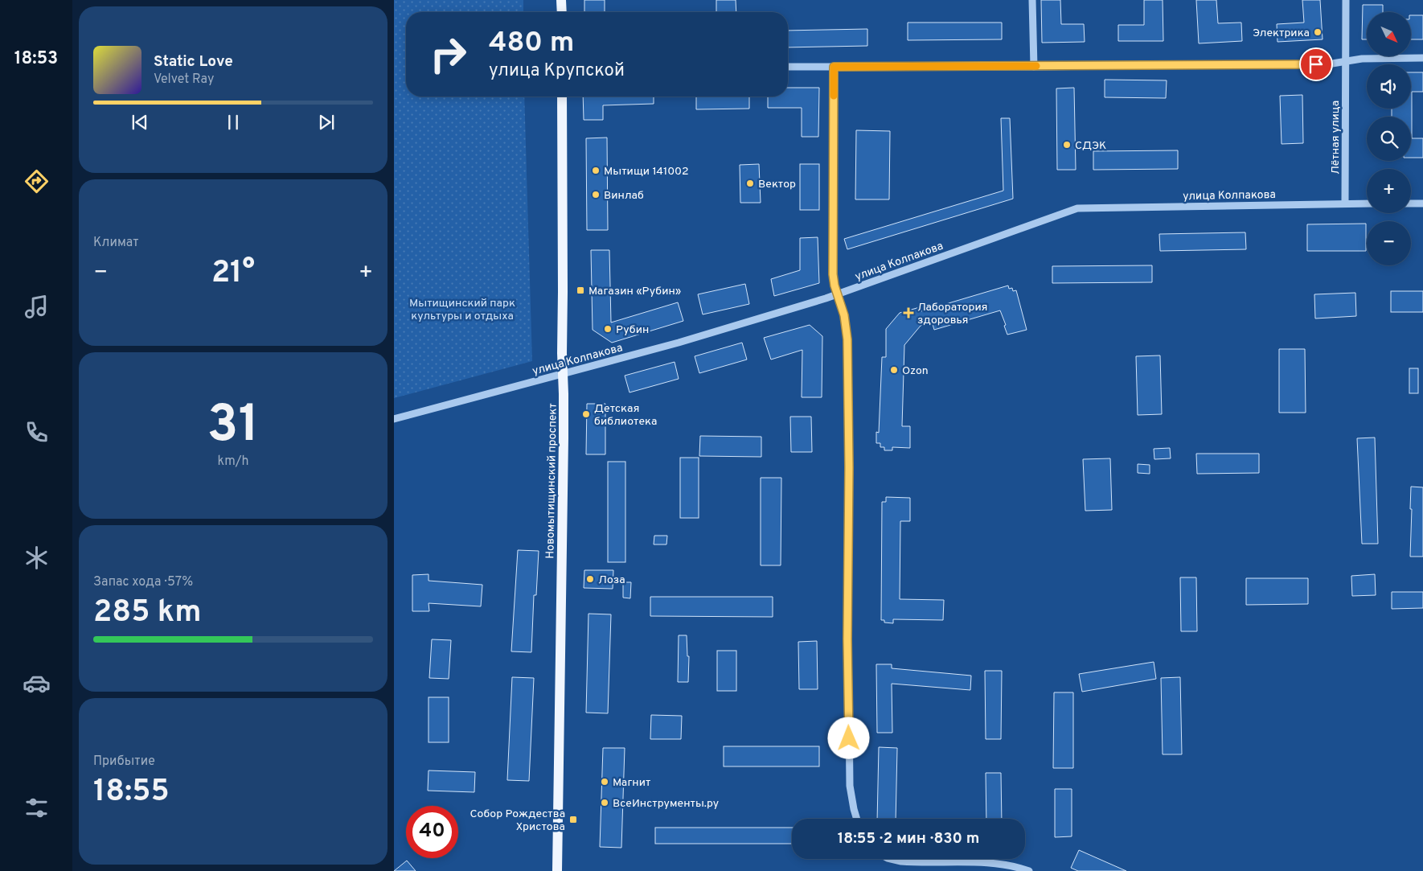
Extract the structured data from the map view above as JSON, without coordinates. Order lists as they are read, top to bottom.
{
  "streets": {
    "main road": ["Новомытищинский проспект"],
    "street": ["Лётная улица", "улица Колпакова"]
  },
  "crossings": [
    ["Лётная улица", "улица Колпакова"],
    ["улица Колпакова", "Новомытищинский проспект"]
  ],
  "parks": ["Мытищинский парк культуры и отдыха"],
  "places": {
    "other": [
      "Электрика",
      "СДЭК",
      "Мытищи 141002",
      "Вектор",
      "Винлаб",
      "Рубин",
      "Ozon",
      "Детская библиотека",
      "Лоза",
      "Магнит",
      "ВсеИнструменты.ру"
    ],
    "transit": ["Магазин «Рубин»", "Собор Рождества Христова"],
    "health": ["Лаборатория здоровья"]
  },
  "north": "bottom right",
  "page": {
    "tabs": "18:53",
    "map_buttons": ["+", "−"],
    "turn": ["480 m", "улица Крупской"],
    "song": ["Static Love", "Velvet Ray"],
    "tile": [
      "Климат",
      ["31", "km/h"],
      ["Запас хода · 57%", "285 km"],
      ["Прибытие", "18:55"]
    ],
    "heat": ["−", "21°", "+"],
    "limit": "40",
    "trip": "18:55 · 2 мин · 830 m"
  }
}
